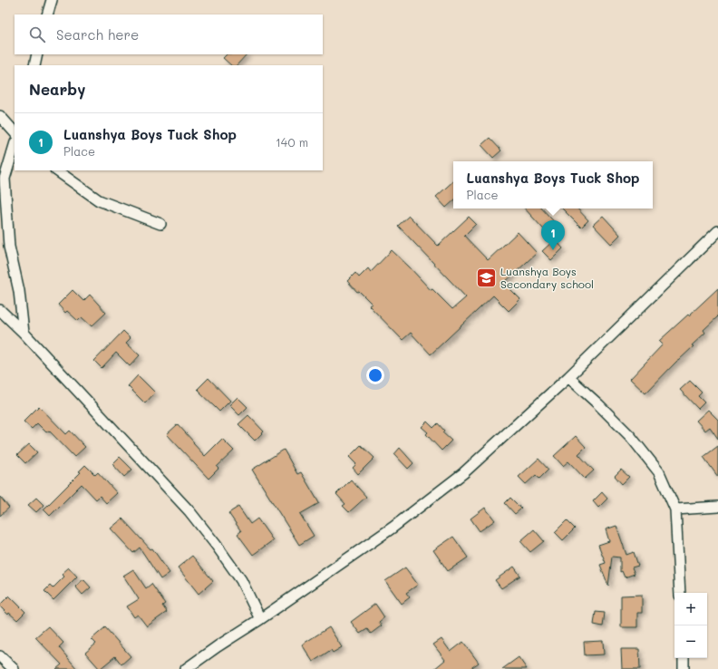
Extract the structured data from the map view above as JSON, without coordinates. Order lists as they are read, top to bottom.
{
  "places": {
    "school or university": ["Luanshya Boys Secondary school"]
  },
  "page": {
    "search": "Search here",
    "heading": "Nearby",
    "list": [
      {
        "mark": "1",
        "name": "Luanshya Boys Tuck Shop",
        "note": "Place",
        "value": "140 m"
      }
    ],
    "popup": ["Luanshya Boys Tuck Shop", "Place"],
    "pins": "1",
    "map_buttons": ["+", "−"]
  }
}
